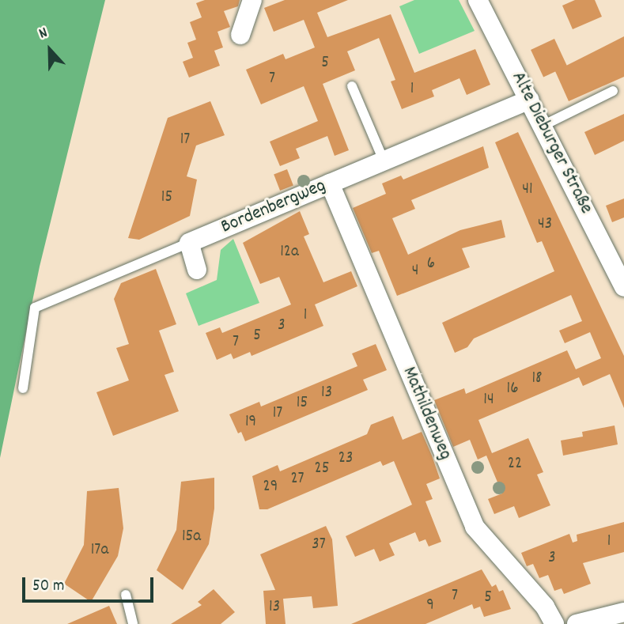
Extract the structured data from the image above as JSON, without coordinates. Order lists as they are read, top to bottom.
{
  "streets": {
    "street": ["Alte Dieburger Straße", "Bordenbergweg", "Mathildenweg"]
  },
  "crossings": [
    ["Alte Dieburger Straße", "Bordenbergweg"],
    ["Bordenbergweg", "Mathildenweg"]
  ],
  "house_numbers": [
    "5",
    "7",
    "1",
    "17",
    "41",
    "15",
    "43",
    "12a",
    "6",
    "4",
    "1",
    "3",
    "5",
    "7",
    "18",
    "16",
    "13",
    "14",
    "15",
    "17",
    "19",
    "23",
    "22",
    "25",
    "27",
    "29",
    "15a",
    "1",
    "37",
    "17a",
    "3",
    "7",
    "5",
    "9",
    "13"
  ],
  "scale_bar": "50 m",
  "north": "top"
}
